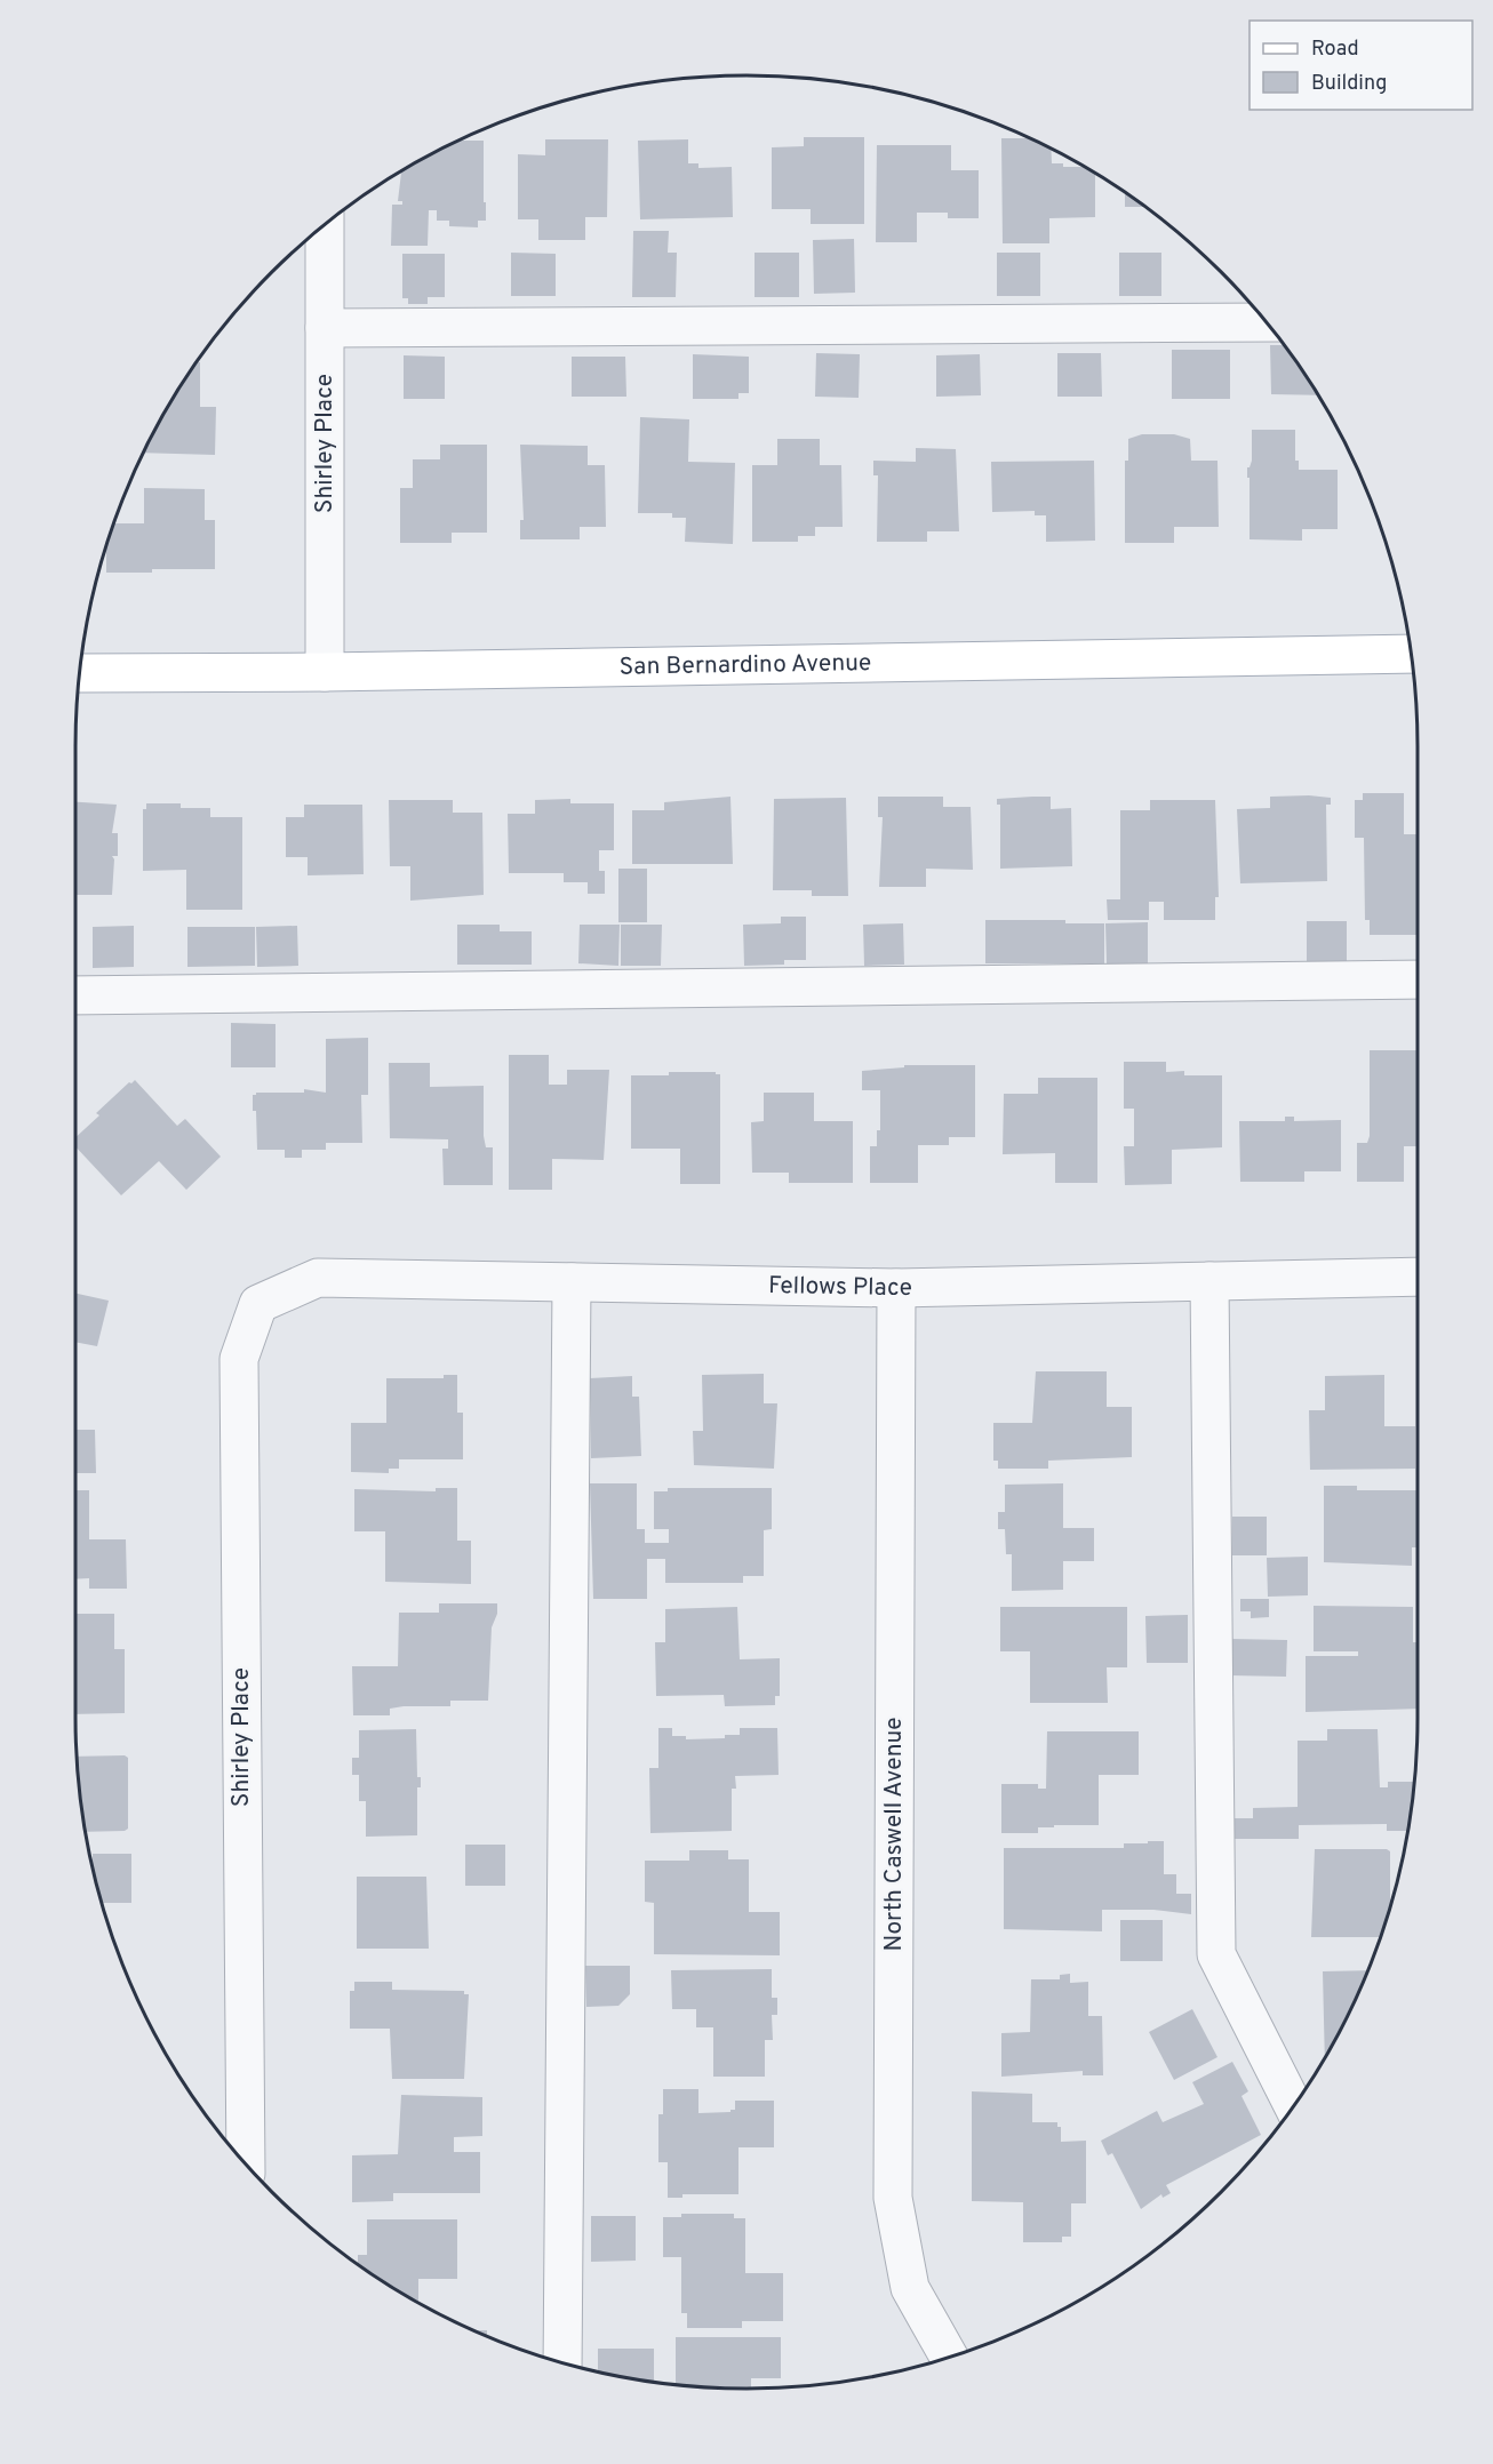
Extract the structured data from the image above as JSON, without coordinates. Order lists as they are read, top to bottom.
{
  "streets": {
    "main road": ["San Bernardino Avenue"],
    "street": ["Shirley Place", "Fellows Place", "North Caswell Avenue"]
  },
  "crossings": [
    ["Shirley Place", "San Bernardino Avenue"],
    ["Shirley Place", "Fellows Place"],
    ["Fellows Place", "North Caswell Avenue"]
  ],
  "legend": ["Road", "Building"]
}
